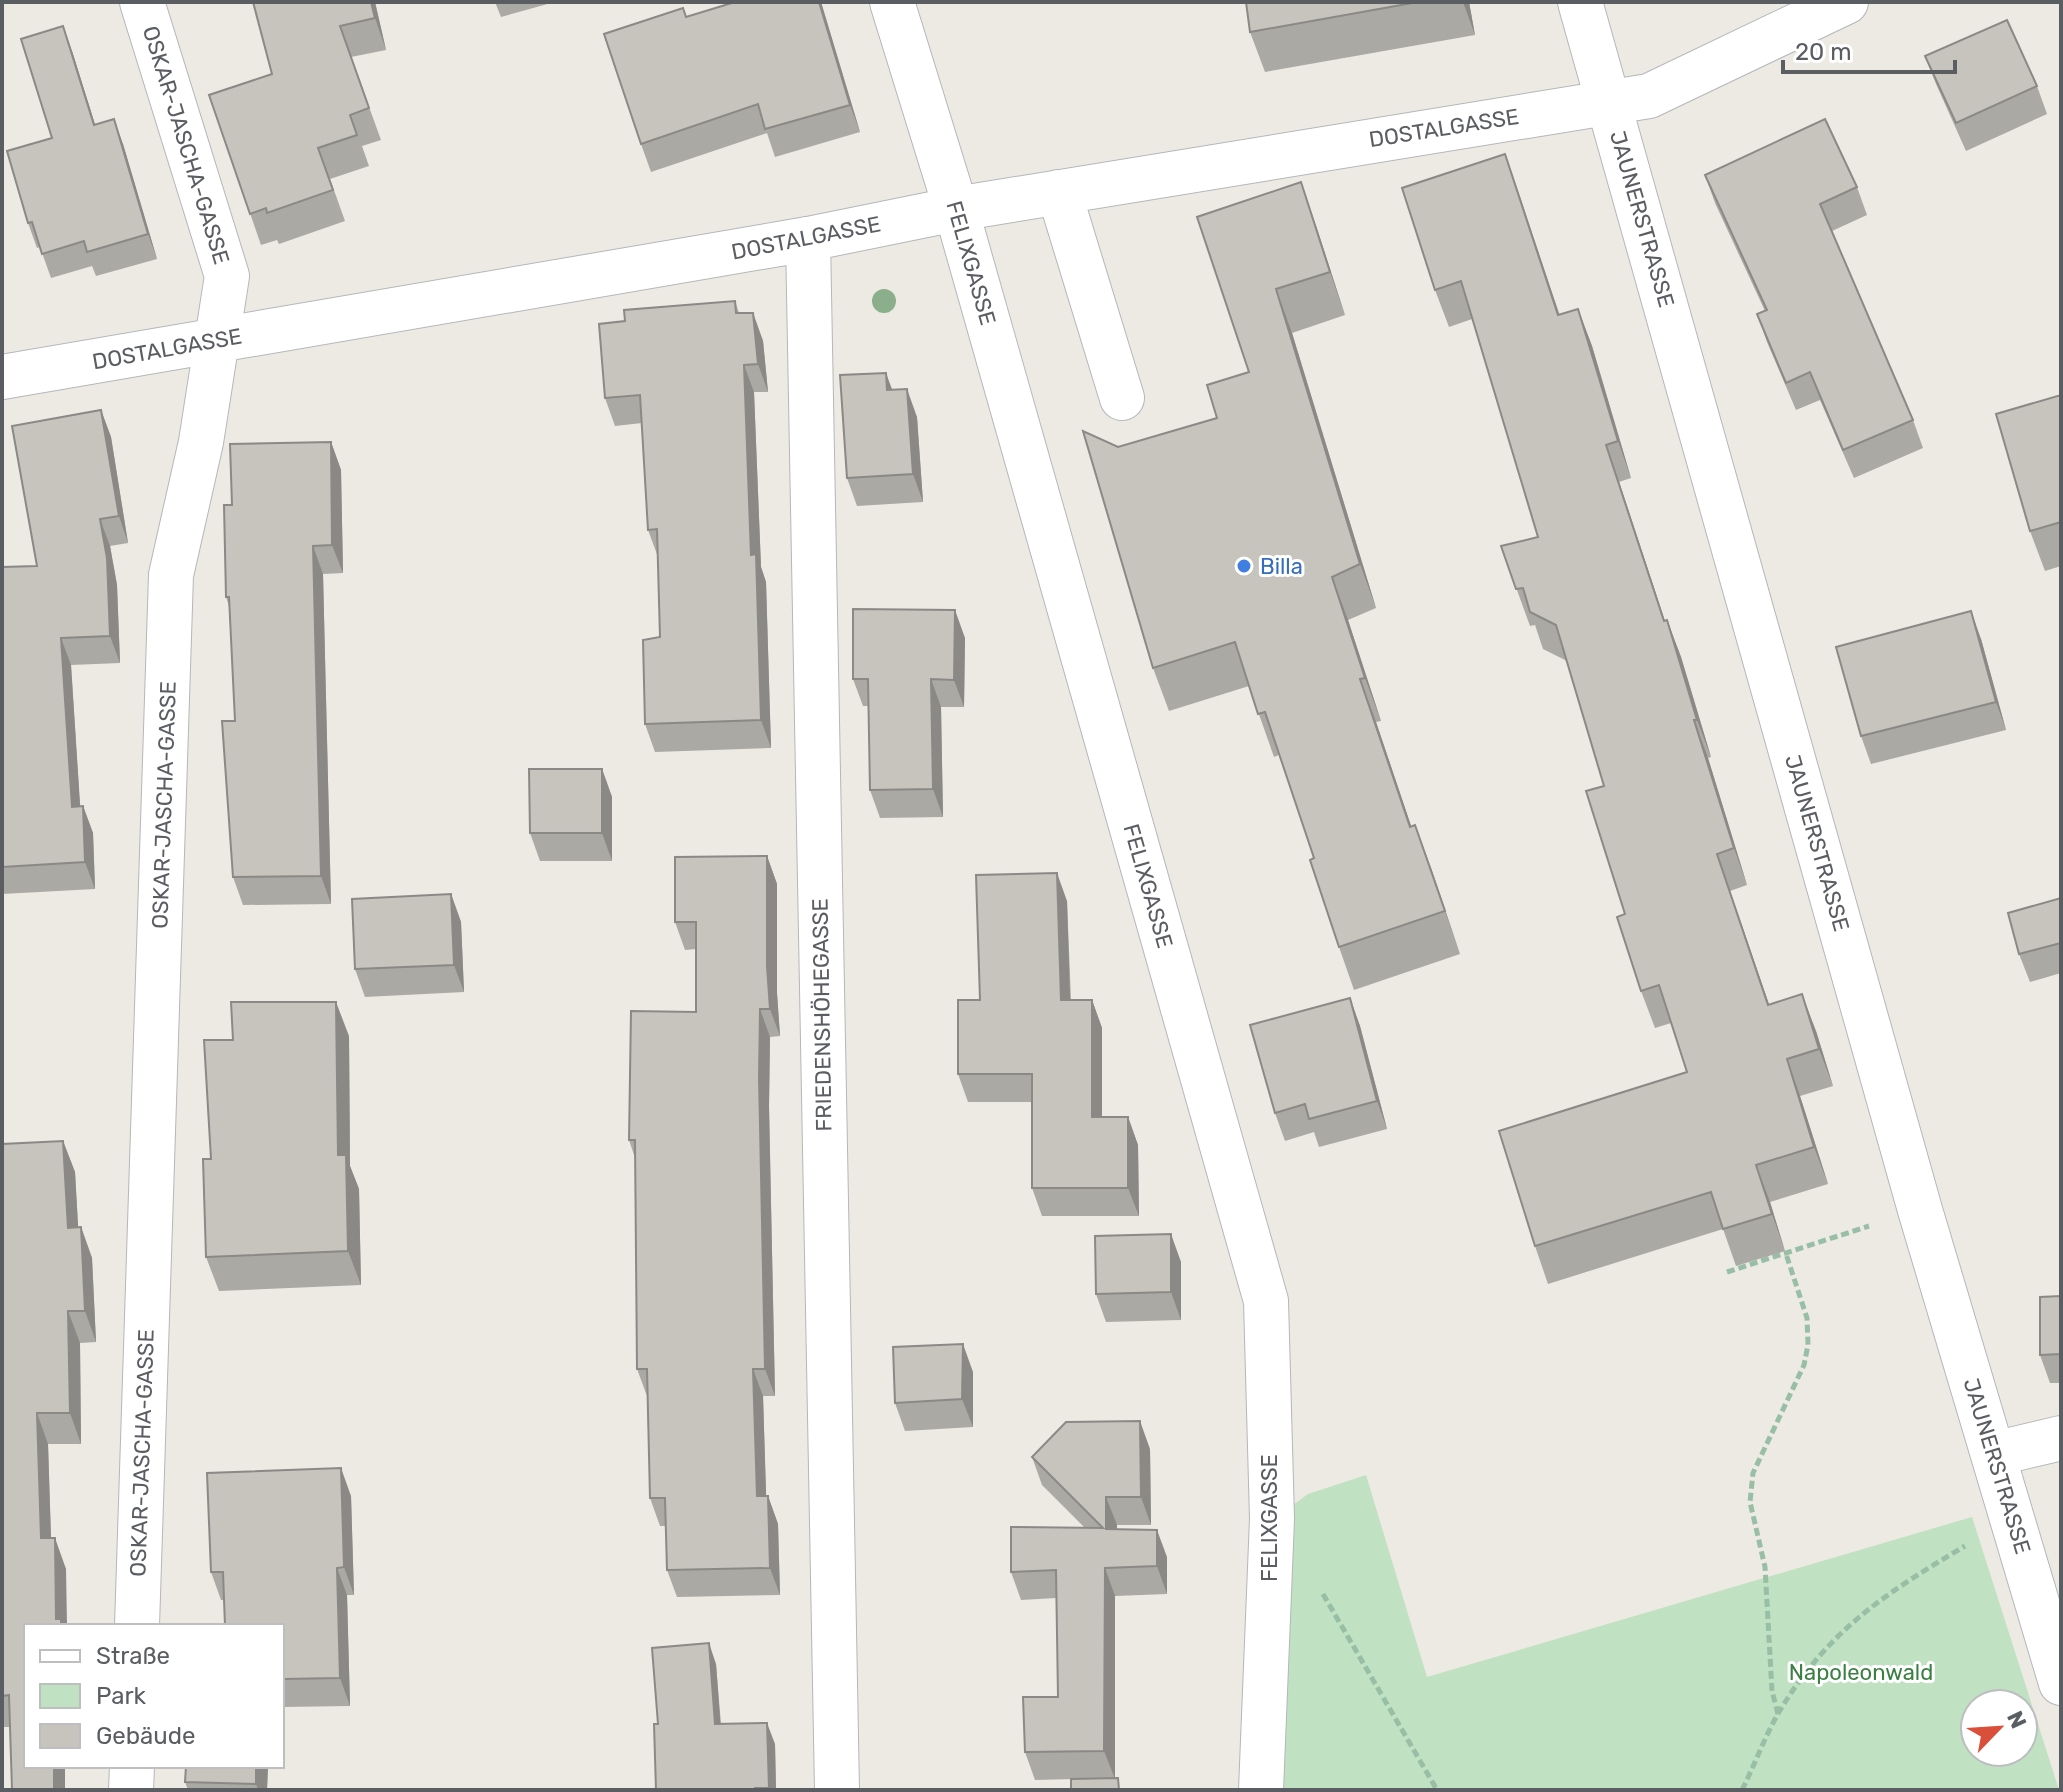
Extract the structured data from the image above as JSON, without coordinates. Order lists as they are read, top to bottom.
{
  "streets": {
    "street": [
      "DOSTALGASSE",
      "OSKAR-JASCHA-GASSE",
      "JAUNERSTRASSE",
      "FELIXGASSE",
      "FRIEDENSHÖHEGASSE"
    ]
  },
  "crossings": [
    ["DOSTALGASSE", "OSKAR-JASCHA-GASSE"],
    ["DOSTALGASSE", "JAUNERSTRASSE"],
    ["DOSTALGASSE", "FELIXGASSE"],
    ["DOSTALGASSE", "FRIEDENSHÖHEGASSE"]
  ],
  "parks": ["Napoleonwald"],
  "places": ["Billa"],
  "legend": ["Straße", "Park", "Gebäude"],
  "scale_bar": "20 m",
  "north": "top right"
}
